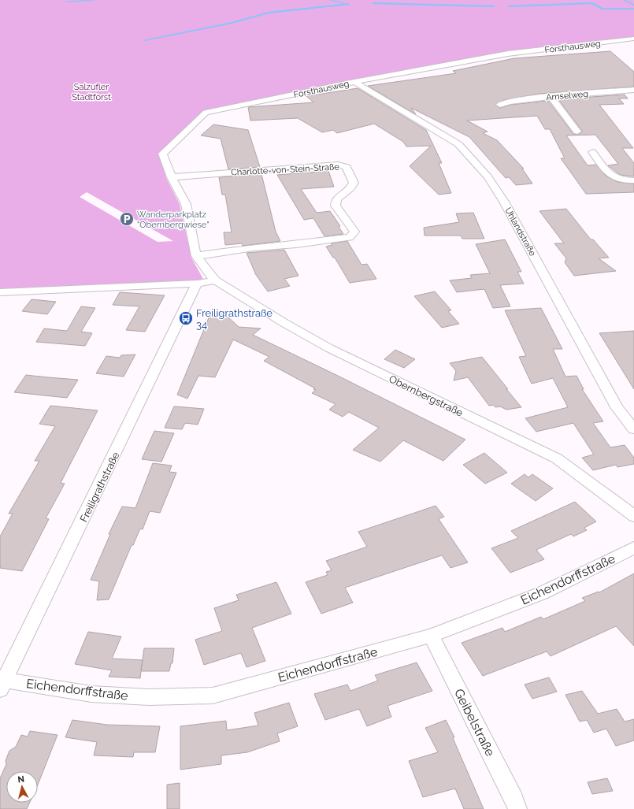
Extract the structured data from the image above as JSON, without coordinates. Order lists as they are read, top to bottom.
{
  "streets": {
    "street": [
      "Forsthausweg",
      "Amselweg",
      "Charlotte-von-Stein-Straße",
      "Uhlandstraße",
      "Obernbergstraße",
      "Freiligrathstraße",
      "Eichendorffstraße",
      "Geibelstraße"
    ]
  },
  "crossings": [
    ["Forsthausweg", "Charlotte-von-Stein-Straße"],
    ["Forsthausweg", "Uhlandstraße"],
    ["Forsthausweg", "Obernbergstraße"],
    ["Freiligrathstraße", "Eichendorffstraße"],
    ["Eichendorffstraße", "Geibelstraße"]
  ],
  "parks": ["Salzufler Stadtforst"],
  "places": {
    "parking": ["Wanderparkplatz \"Obernbergwiese\""],
    "bus stop": ["Freiligrathstraße 34"]
  },
  "north": "top"
}
